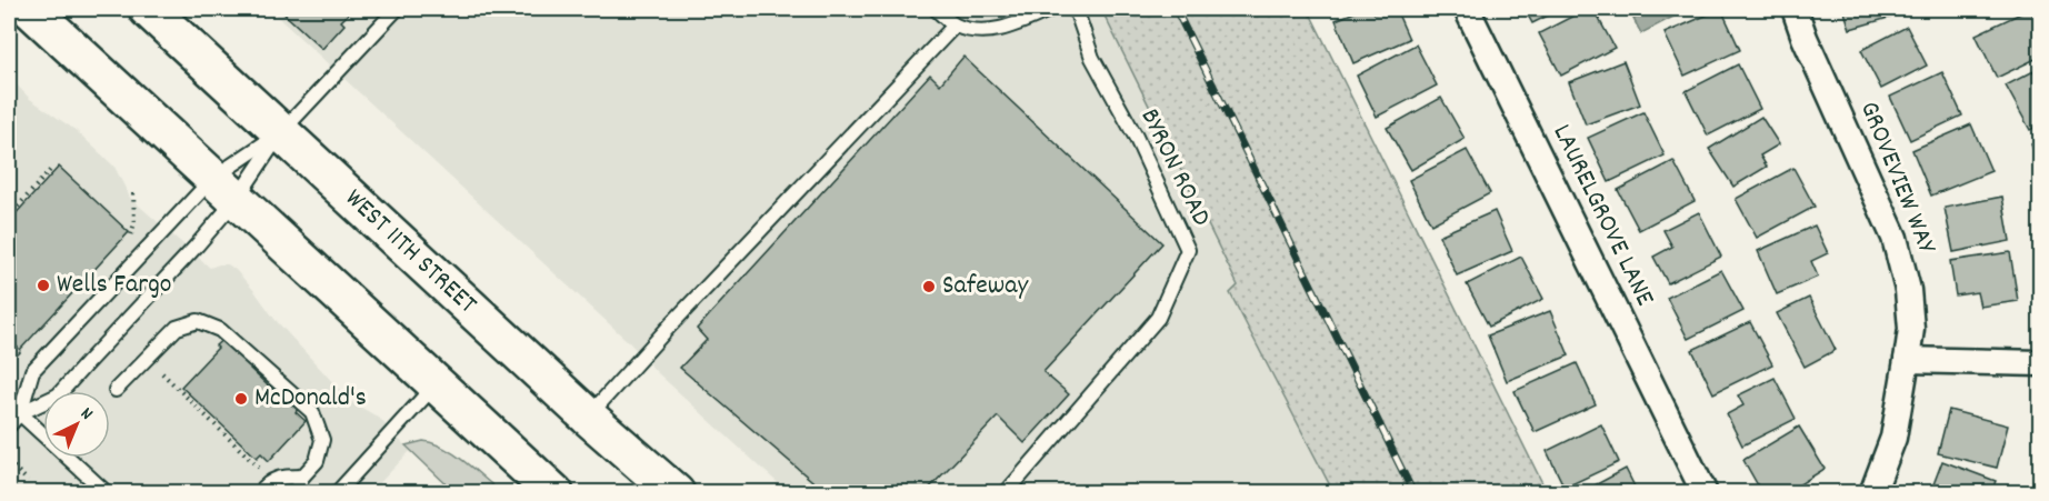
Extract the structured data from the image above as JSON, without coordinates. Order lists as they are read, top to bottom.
{
  "streets": {
    "main road": ["WEST 11TH STREET"],
    "street": ["GROVEVIEW WAY", "LAURELGROVE LANE"],
    "lane": ["BYRON ROAD"]
  },
  "places": ["Wells Fargo", "Safeway", "McDonald's"],
  "north": "top right"
}
